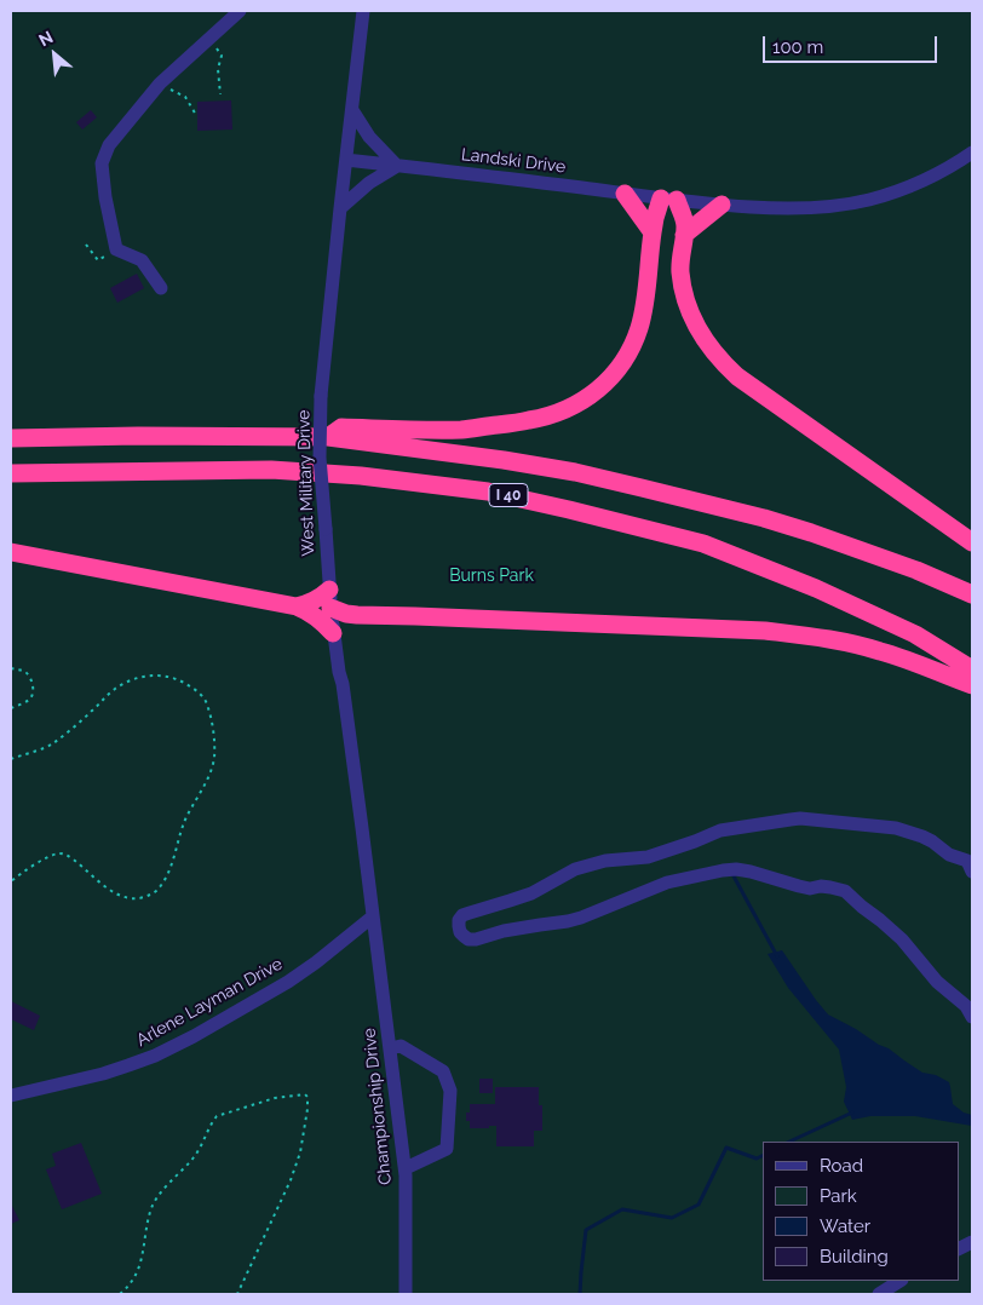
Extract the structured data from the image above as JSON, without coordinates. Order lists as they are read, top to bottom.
{
  "streets": {
    "highway": ["I 40"],
    "street": [
      "Landski Drive",
      "West Military Drive",
      "Arlene Layman Drive",
      "Championship Drive"
    ]
  },
  "crossings": [
    ["Landski Drive", "West Military Drive"],
    ["West Military Drive", "Arlene Layman Drive"],
    ["West Military Drive", "Championship Drive"],
    ["Arlene Layman Drive", "Championship Drive"]
  ],
  "parks": ["Burns Park"],
  "legend": [
    "Road",
    "Park",
    "Water",
    "Building"
  ],
  "scale_bar": "100 m",
  "north": "top left"
}
